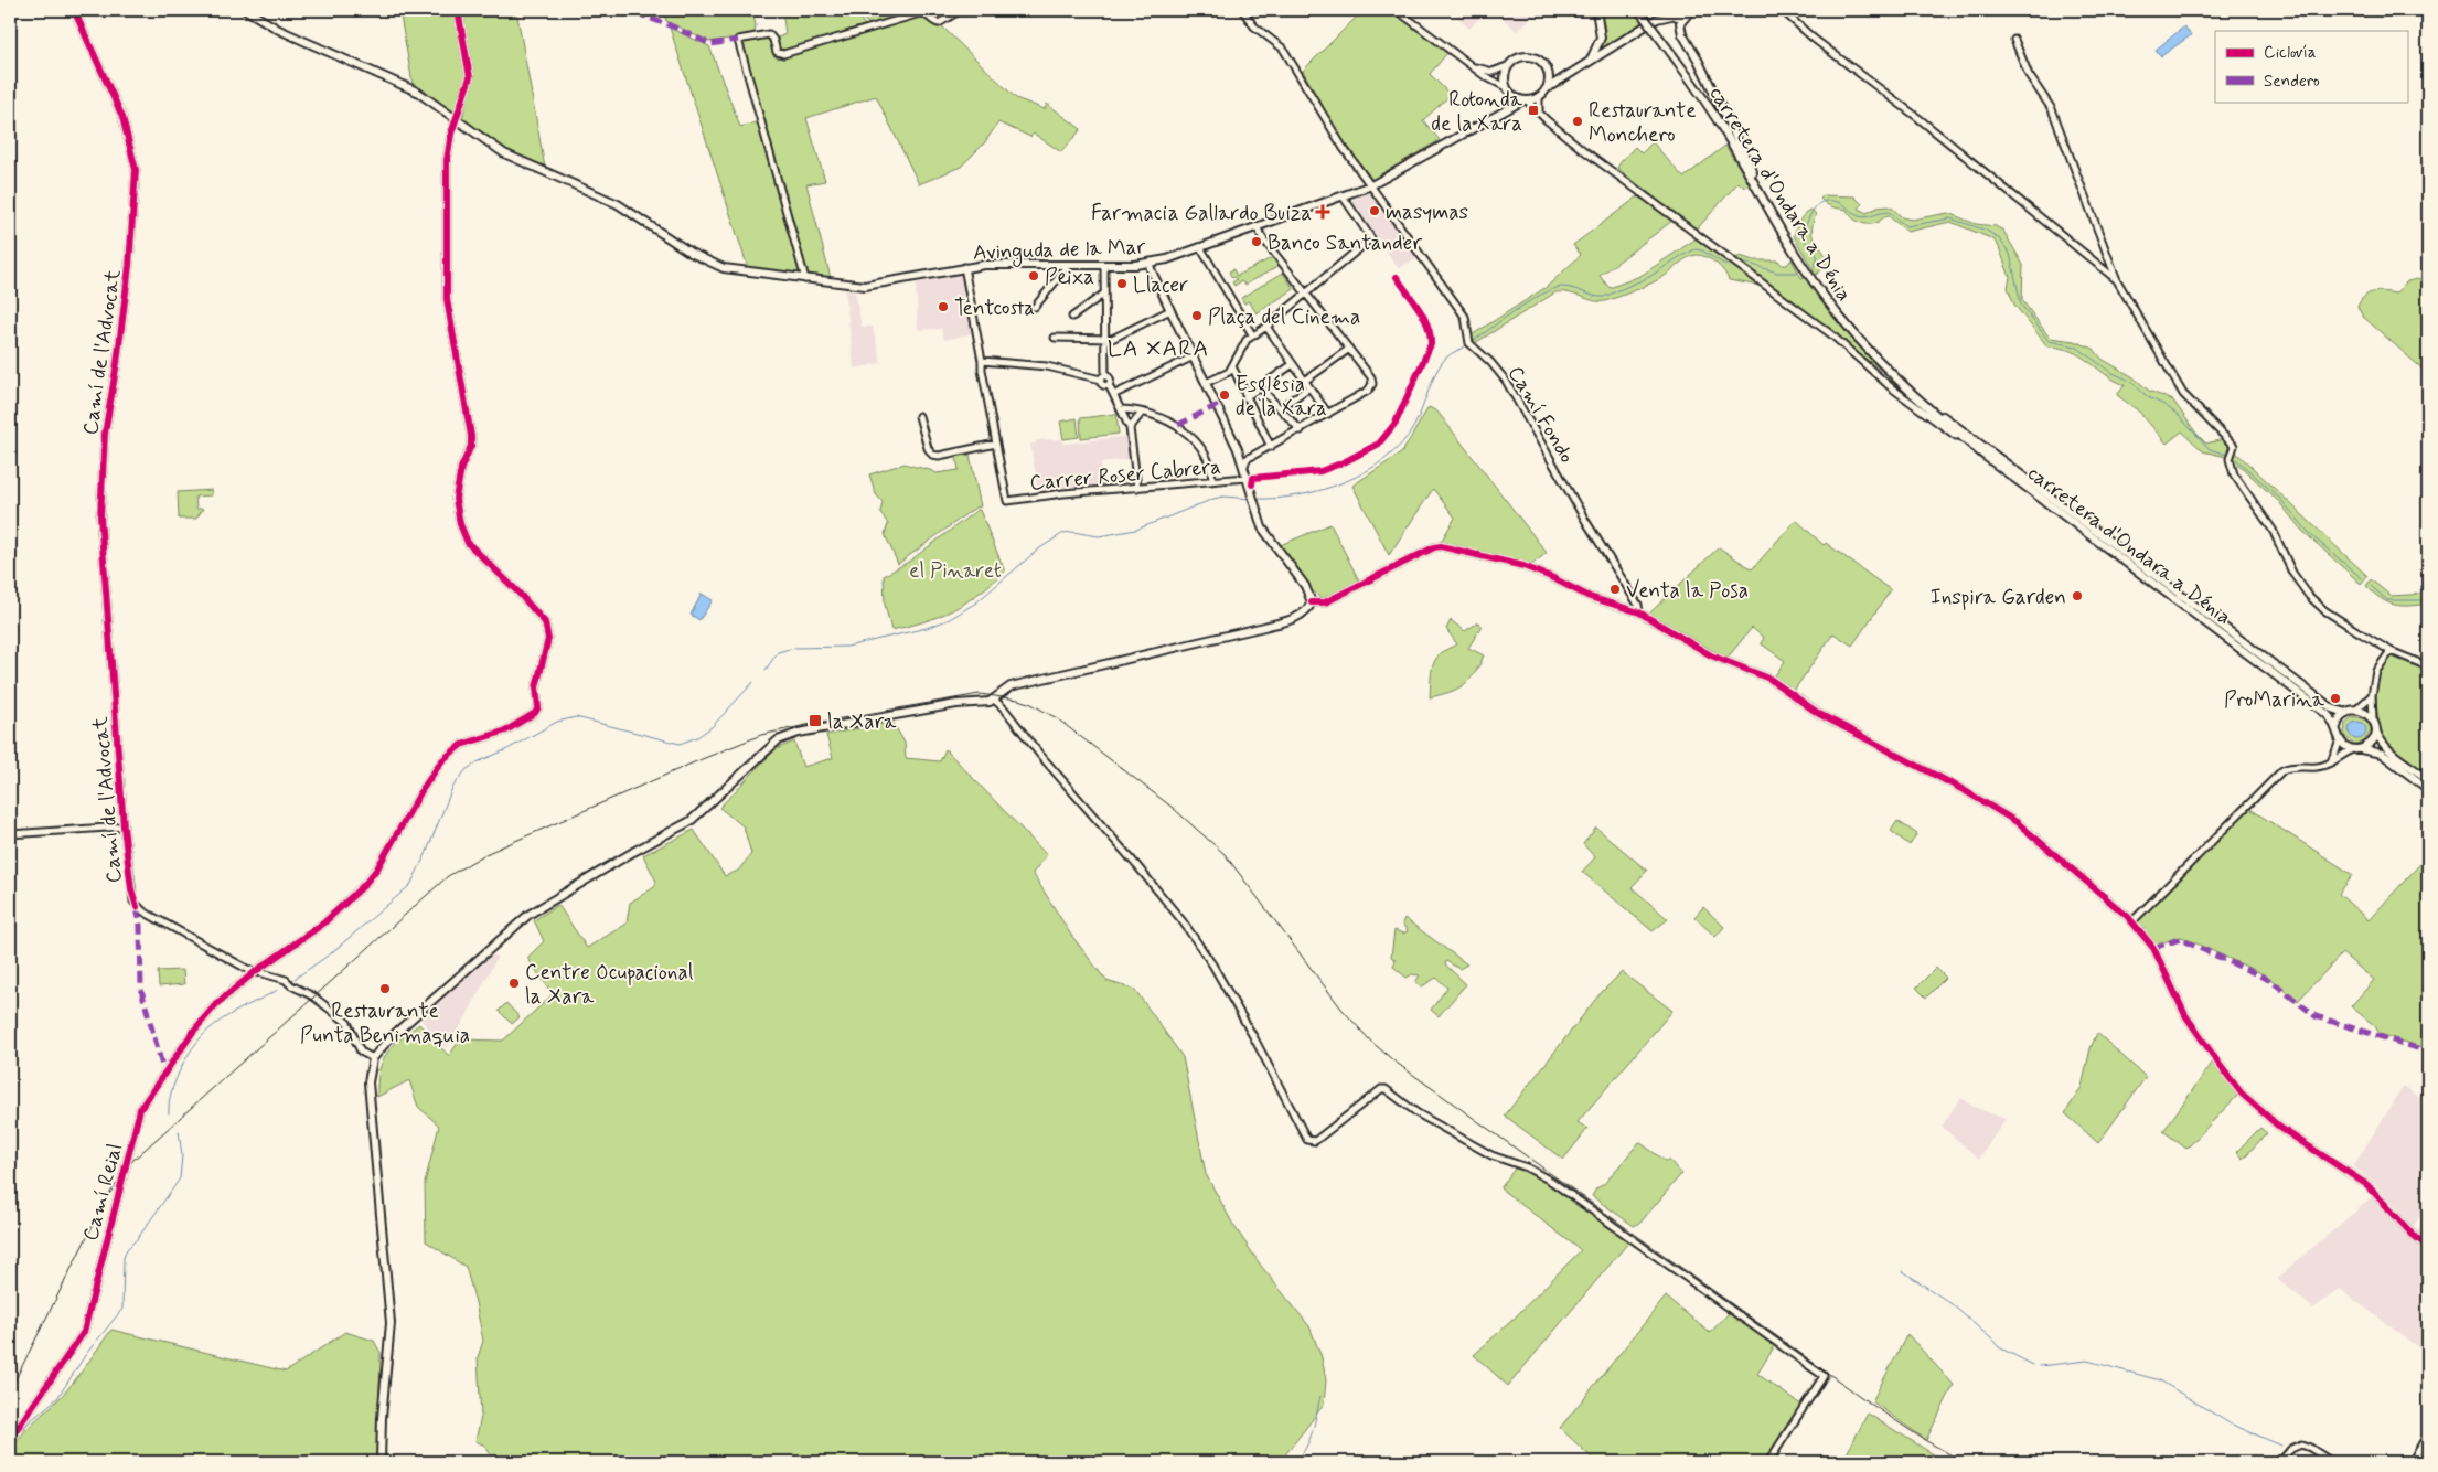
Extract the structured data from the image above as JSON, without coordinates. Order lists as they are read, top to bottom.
{
  "streets": {
    "main road": ["carretera d'Ondara a Dénia", "Avinguda de la Mar"],
    "street": [
      "Camí de l'Advocat",
      "Camí Fondo",
      "Carrer Roser Cabrera",
      "Camí Reial"
    ]
  },
  "crossings": [
    ["Avinguda de la Mar", "Camí Fondo"],
    ["Avinguda de la Mar", "Camí Reial"],
    ["Camí de l'Advocat", "Camí Reial"]
  ],
  "districts": ["LA XARA"],
  "parks": ["el Pinaret"],
  "places": {
    "transit": ["Rotonda de la Xara", "la Xara"],
    "other": [
      "Restaurante Monchero",
      "masymas",
      "Banco Santander",
      "Peixa",
      "Llacer",
      "Tentcosta",
      "Plaça del Cinema",
      "Església de la Xara",
      "Venta la Posa",
      "Inspira Garden",
      "ProMarina",
      "Centre Ocupacional la Xara",
      "Restaurante Punta Benimaquia"
    ],
    "health": ["Farmacia Gallardo Buiza"]
  },
  "legend": ["Ciclovía", "Sendero"]
}
